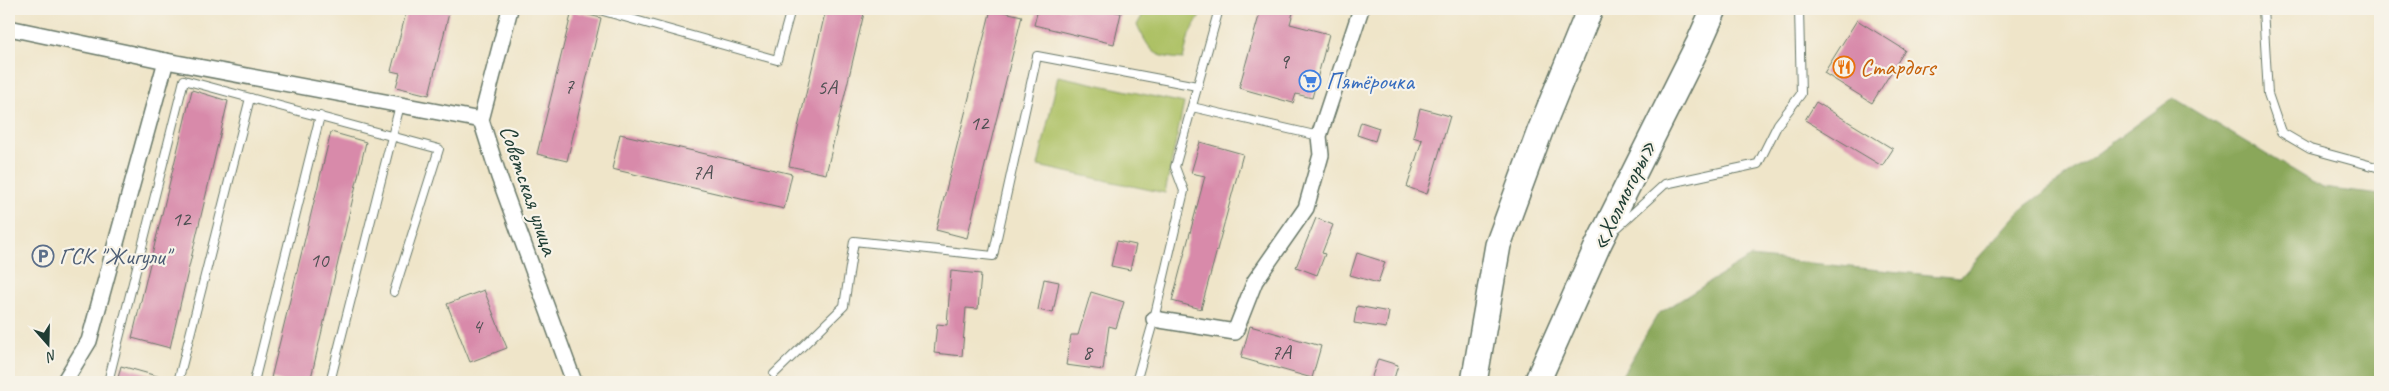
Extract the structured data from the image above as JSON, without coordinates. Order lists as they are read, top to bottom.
{
  "streets": {
    "highway": ["«Холмогоры»"],
    "street": ["Советская улица"]
  },
  "places": {
    "restaurant": ["Стардогs"],
    "supermarket": ["Пятёрочка"],
    "parking": ["ГСК \"Жигули\""]
  },
  "house_numbers": [
    "9",
    "7",
    "5А",
    "12",
    "7А",
    "12",
    "10",
    "4",
    "8",
    "7А"
  ],
  "north": "bottom"
}
